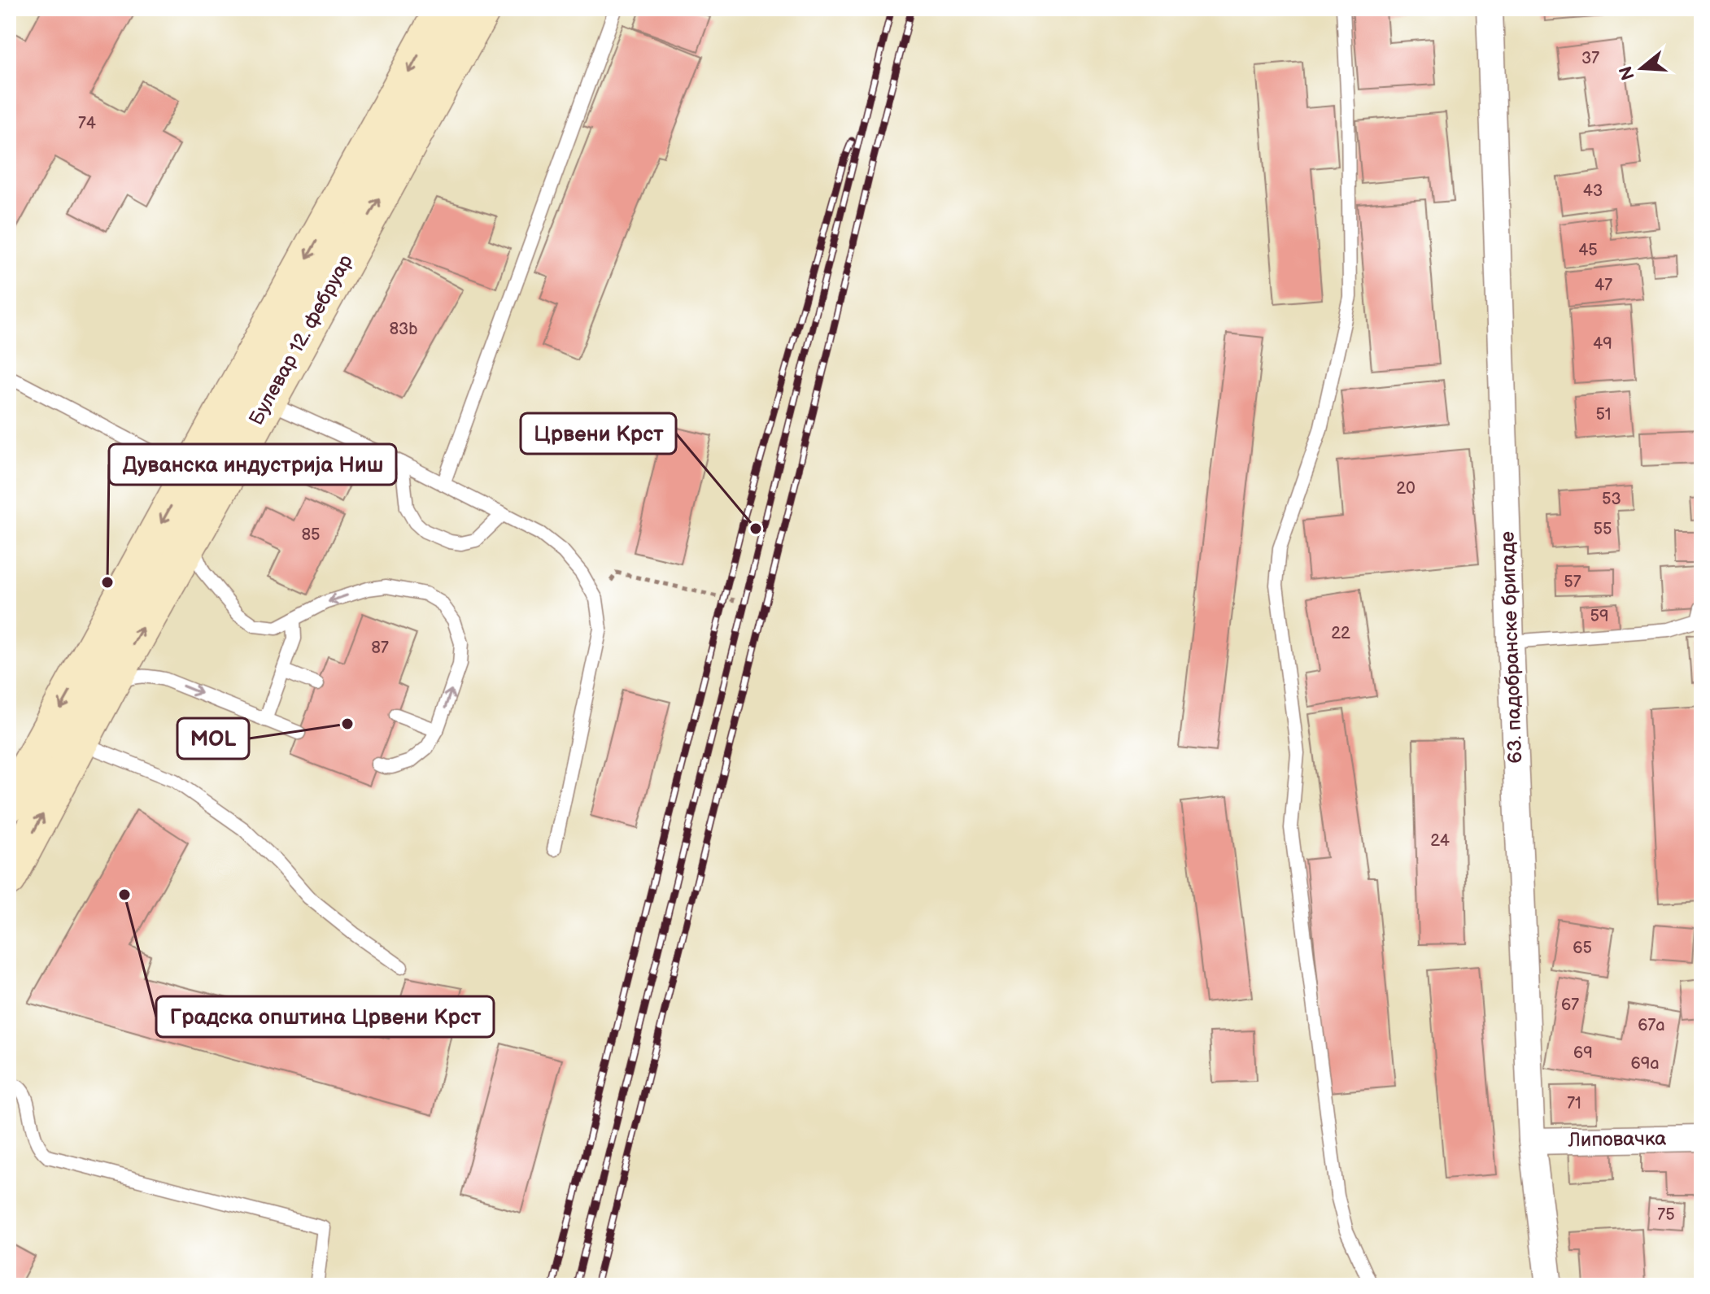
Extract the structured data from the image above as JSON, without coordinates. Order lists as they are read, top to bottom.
{
  "streets": {
    "main road": ["Булевар 12. фебруар"],
    "street": ["63. падобранске бригаде", "Липовачка"]
  },
  "crossings": [
    ["63. падобранске бригаде", "Липовачка"]
  ],
  "places": [
    "Црвени Крст",
    "Дуванска индустрија Ниш",
    "MOL",
    "Градска општина Црвени Крст"
  ],
  "house_numbers": [
    "37",
    "74",
    "43",
    "45",
    "47",
    "83b",
    "49",
    "51",
    "20",
    "53",
    "55",
    "85",
    "57",
    "59",
    "22",
    "87",
    "24",
    "65",
    "67",
    "67a",
    "69",
    "69a",
    "71",
    "75"
  ],
  "north": "left"
}
